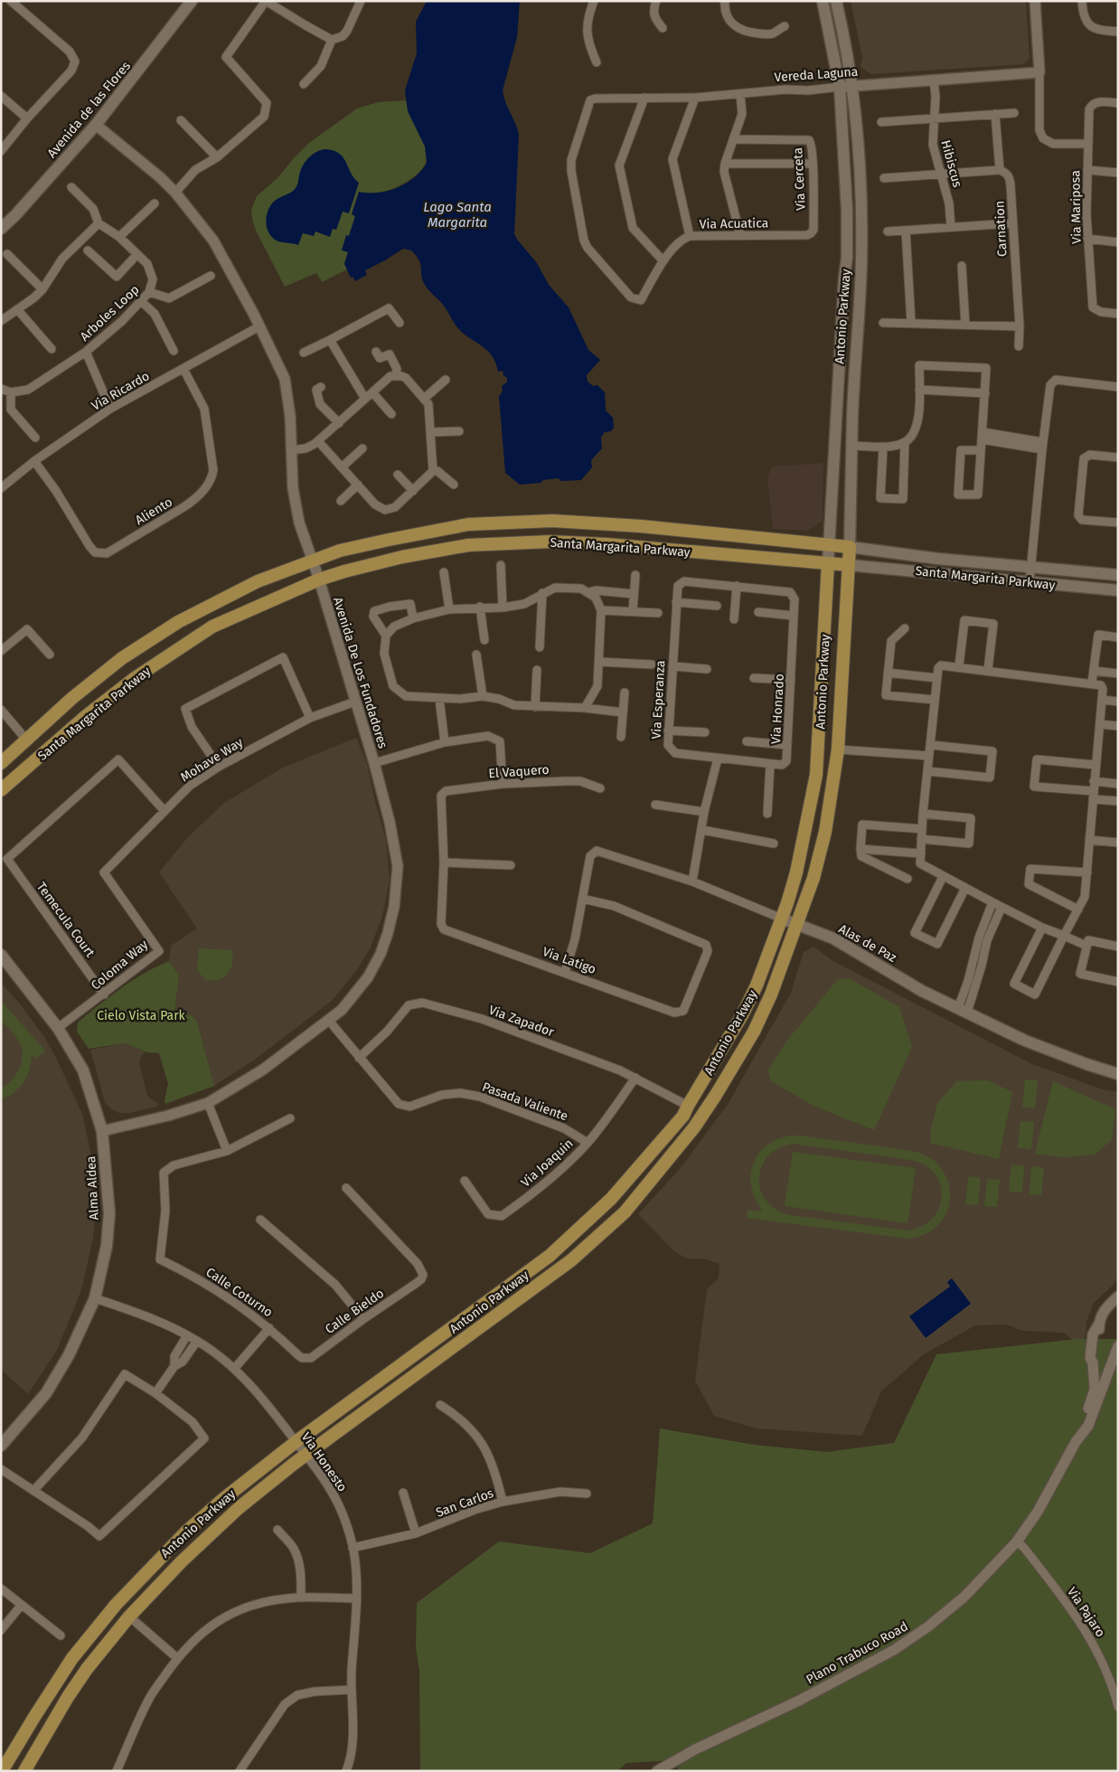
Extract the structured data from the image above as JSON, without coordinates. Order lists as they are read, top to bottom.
{
  "streets": {
    "main road": [
      "Avenida de las Flores",
      "Antonio Parkway",
      "Santa Margarita Parkway",
      "Alas de Paz",
      "Alma Aldea"
    ],
    "street": [
      "Vereda Laguna",
      "Hibiscus",
      "Via Cerceta",
      "Via Mariposa",
      "Via Acuatica",
      "Carnation",
      "Arboles Loop",
      "Via Ricardo",
      "Aliento",
      "Avenida De Los Fundadores",
      "Via Esperanza",
      "Via Honrado",
      "Mohave Way",
      "El Vaquero",
      "Temecula Court",
      "Via Latigo",
      "Coloma Way",
      "Via Zapador",
      "Pasada Valiente",
      "Via Joaquin",
      "Calle Coturno",
      "Calle Bieldo",
      "Via Honesto",
      "San Carlos",
      "Via Pajaro",
      "Plano Trabuco Road"
    ]
  },
  "crossings": [
    ["Vereda Laguna", "Hibiscus"],
    ["Vereda Laguna", "Via Acuatica"],
    ["Vereda Laguna", "Antonio Parkway"],
    ["Avenida de las Flores", "Avenida De Los Fundadores"],
    ["Via Cerceta", "Via Acuatica"],
    ["Antonio Parkway", "Santa Margarita Parkway"],
    ["Antonio Parkway", "Alas de Paz"],
    ["Antonio Parkway", "Via Zapador"],
    ["Antonio Parkway", "Via Honesto"],
    ["Via Ricardo", "Aliento"],
    ["Via Ricardo", "Avenida De Los Fundadores"],
    ["Santa Margarita Parkway", "Avenida De Los Fundadores"],
    ["Avenida De Los Fundadores", "Mohave Way"],
    ["Avenida De Los Fundadores", "Pasada Valiente"],
    ["Avenida De Los Fundadores", "Alma Aldea"],
    ["Via Esperanza", "Via Honrado"],
    ["Mohave Way", "Temecula Court"],
    ["Mohave Way", "Coloma Way"],
    ["El Vaquero", "Via Latigo"],
    ["Temecula Court", "Coloma Way"],
    ["Alas de Paz", "Via Latigo"],
    ["Coloma Way", "Alma Aldea"],
    ["Via Zapador", "Pasada Valiente"],
    ["Via Zapador", "Via Joaquin"],
    ["Pasada Valiente", "Via Joaquin"],
    ["Alma Aldea", "Via Honesto"],
    ["Calle Coturno", "Calle Bieldo"],
    ["Via Honesto", "San Carlos"],
    ["Via Pajaro", "Plano Trabuco Road"]
  ],
  "water": ["Lago Santa Margarita"],
  "parks": ["Cielo Vista Park"]
}
